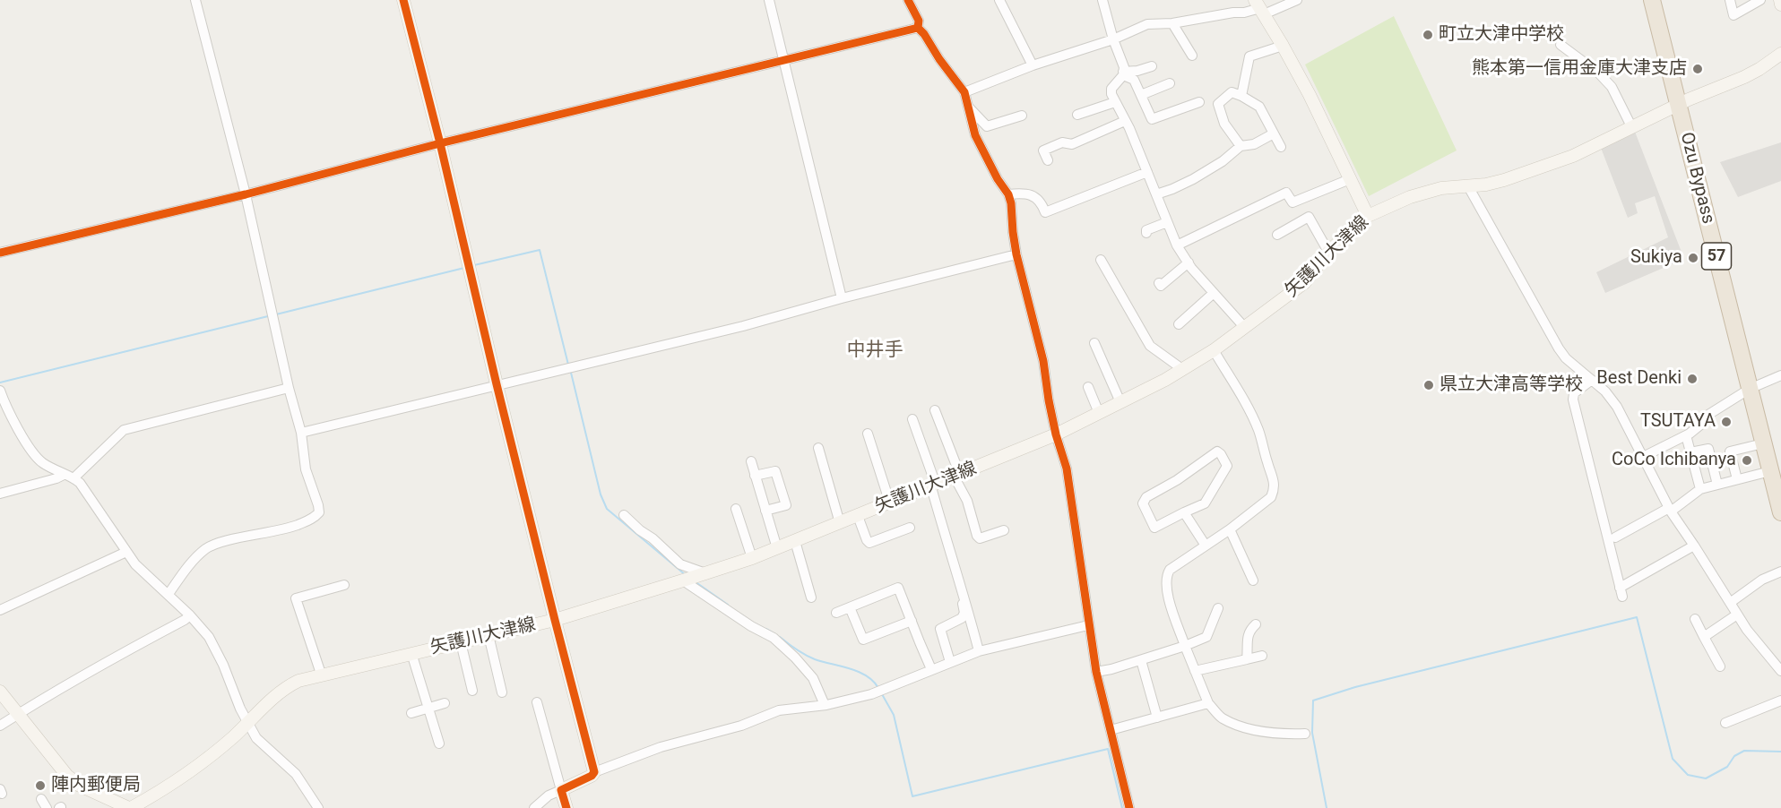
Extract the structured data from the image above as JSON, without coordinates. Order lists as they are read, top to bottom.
{
  "streets": {
    "highway": ["Ozu Bypass", "57"],
    "main road": ["矢護川大津線"]
  },
  "crossings": [
    ["Ozu Bypass", "矢護川大津線"]
  ],
  "districts": ["中井手"],
  "places": [
    "町立大津中学校",
    "熊本第一信用金庫大津支店",
    "Sukiya",
    "Best Denki",
    "県立大津高等学校",
    "TSUTAYA",
    "CoCo Ichibanya",
    "陣内郵便局"
  ]
}
